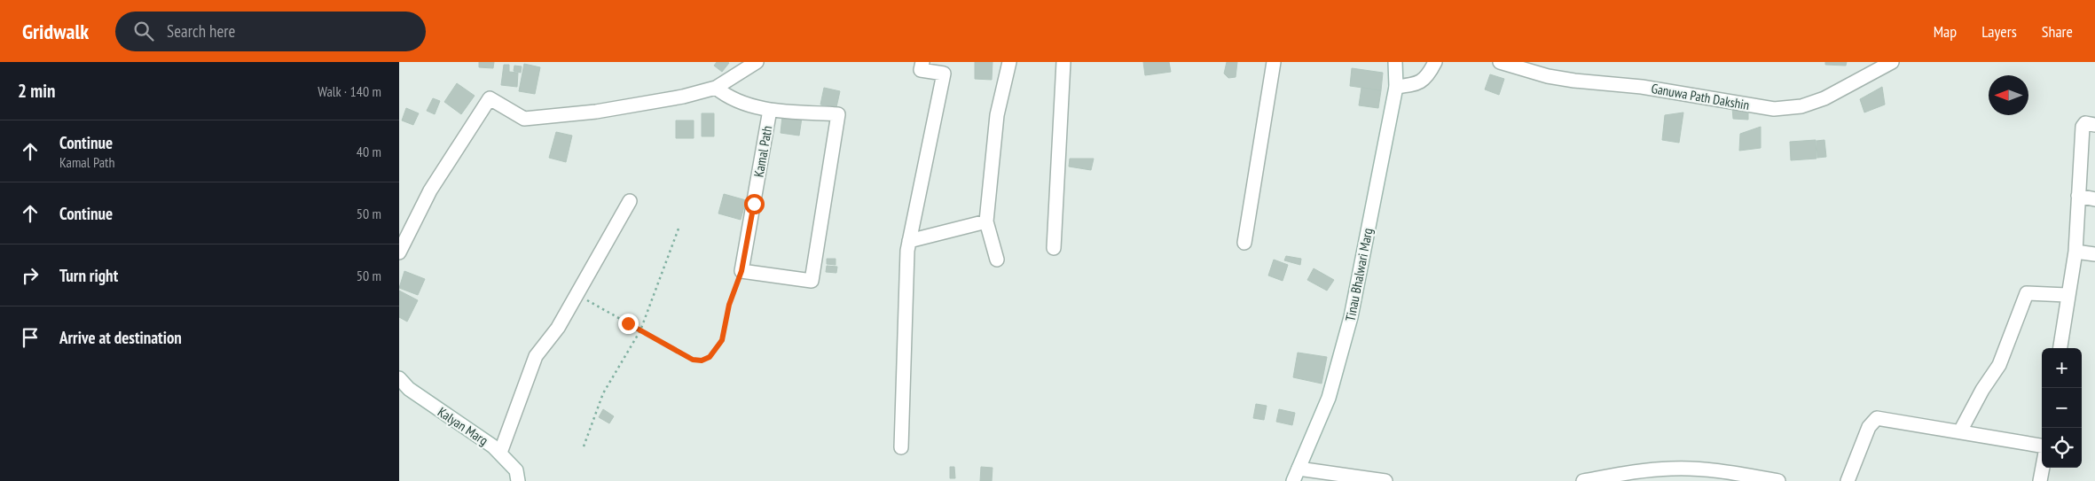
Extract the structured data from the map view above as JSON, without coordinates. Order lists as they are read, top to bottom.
{
  "streets": {
    "street": [
      "Ganuwa Path Dakshin",
      "Kamal Path",
      "Tinau Bhalwari Marg",
      "Kalyan Marg"
    ]
  },
  "north": "left",
  "page": {
    "header": "Gridwalk",
    "search": "Search here",
    "nav": ["Map", "Layers", "Share"],
    "heading": ["2 min", "Walk · 140 m"],
    "list": [
      ["Continue", "Kamal Path", "40 m"],
      ["Continue", "50 m"],
      ["Turn right", "50 m"],
      "Arrive at destination"
    ],
    "map_buttons": ["+", "−"]
  }
}
